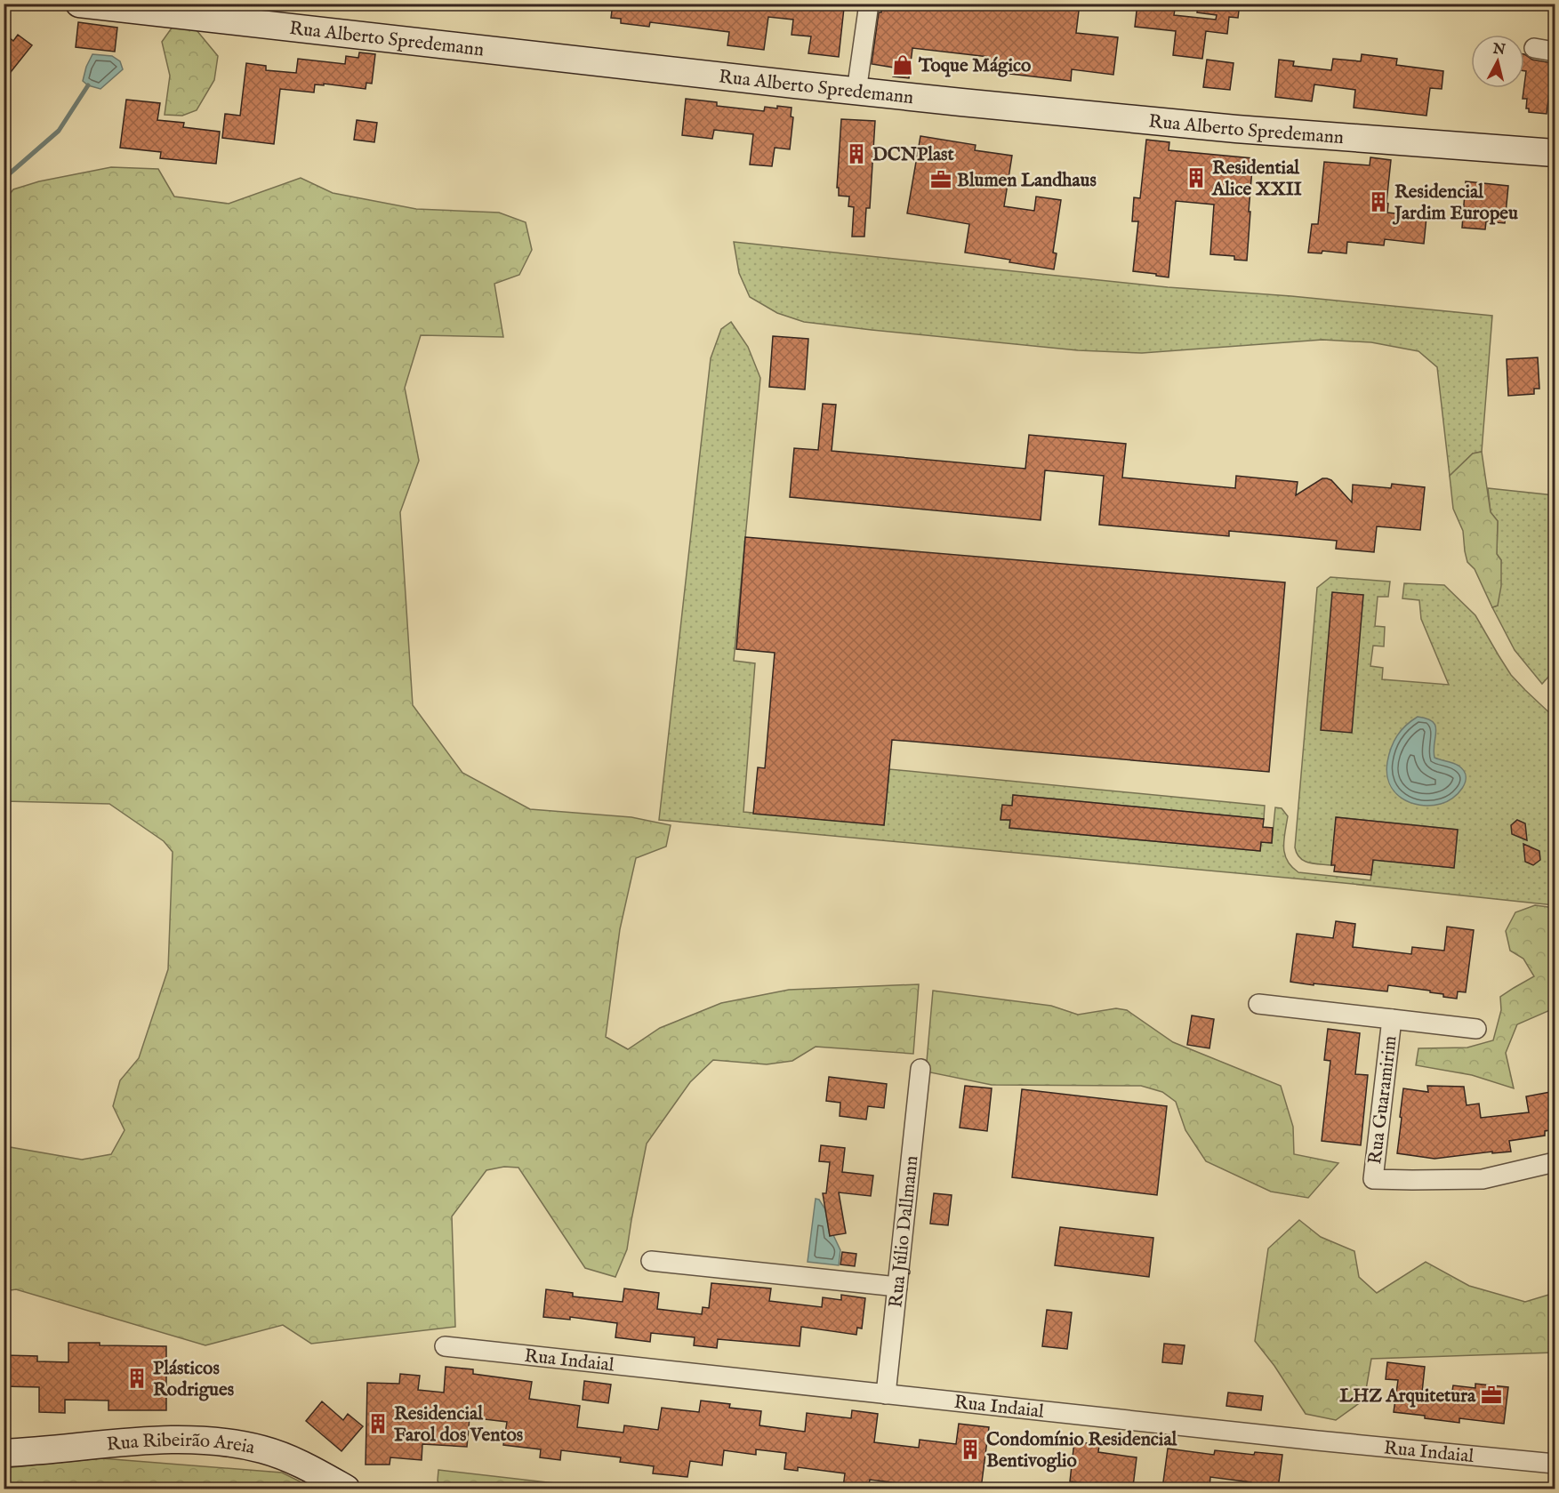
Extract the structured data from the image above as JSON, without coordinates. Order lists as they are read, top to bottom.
{
  "streets": {
    "street": [
      "Rua Alberto Spredemann",
      "Rua Guaramirim",
      "Rua Júlio Dallmann",
      "Rua Indaial",
      "Rua Ribeirão Areia"
    ]
  },
  "crossings": [
    ["Rua Júlio Dallmann", "Rua Indaial"]
  ],
  "places": {
    "shop": ["Toque Mágico"],
    "building": [
      "DCNPlast",
      "Residential Alice XXII",
      "Residencial Jardim Europeu",
      "Plásticos Rodrigues",
      "Residencial Farol dos Ventos",
      "Condomínio Residencial Bentivoglio"
    ],
    "office": ["Blumen Landhaus", "LHZ Arquitetura"]
  },
  "north": "top"
}
